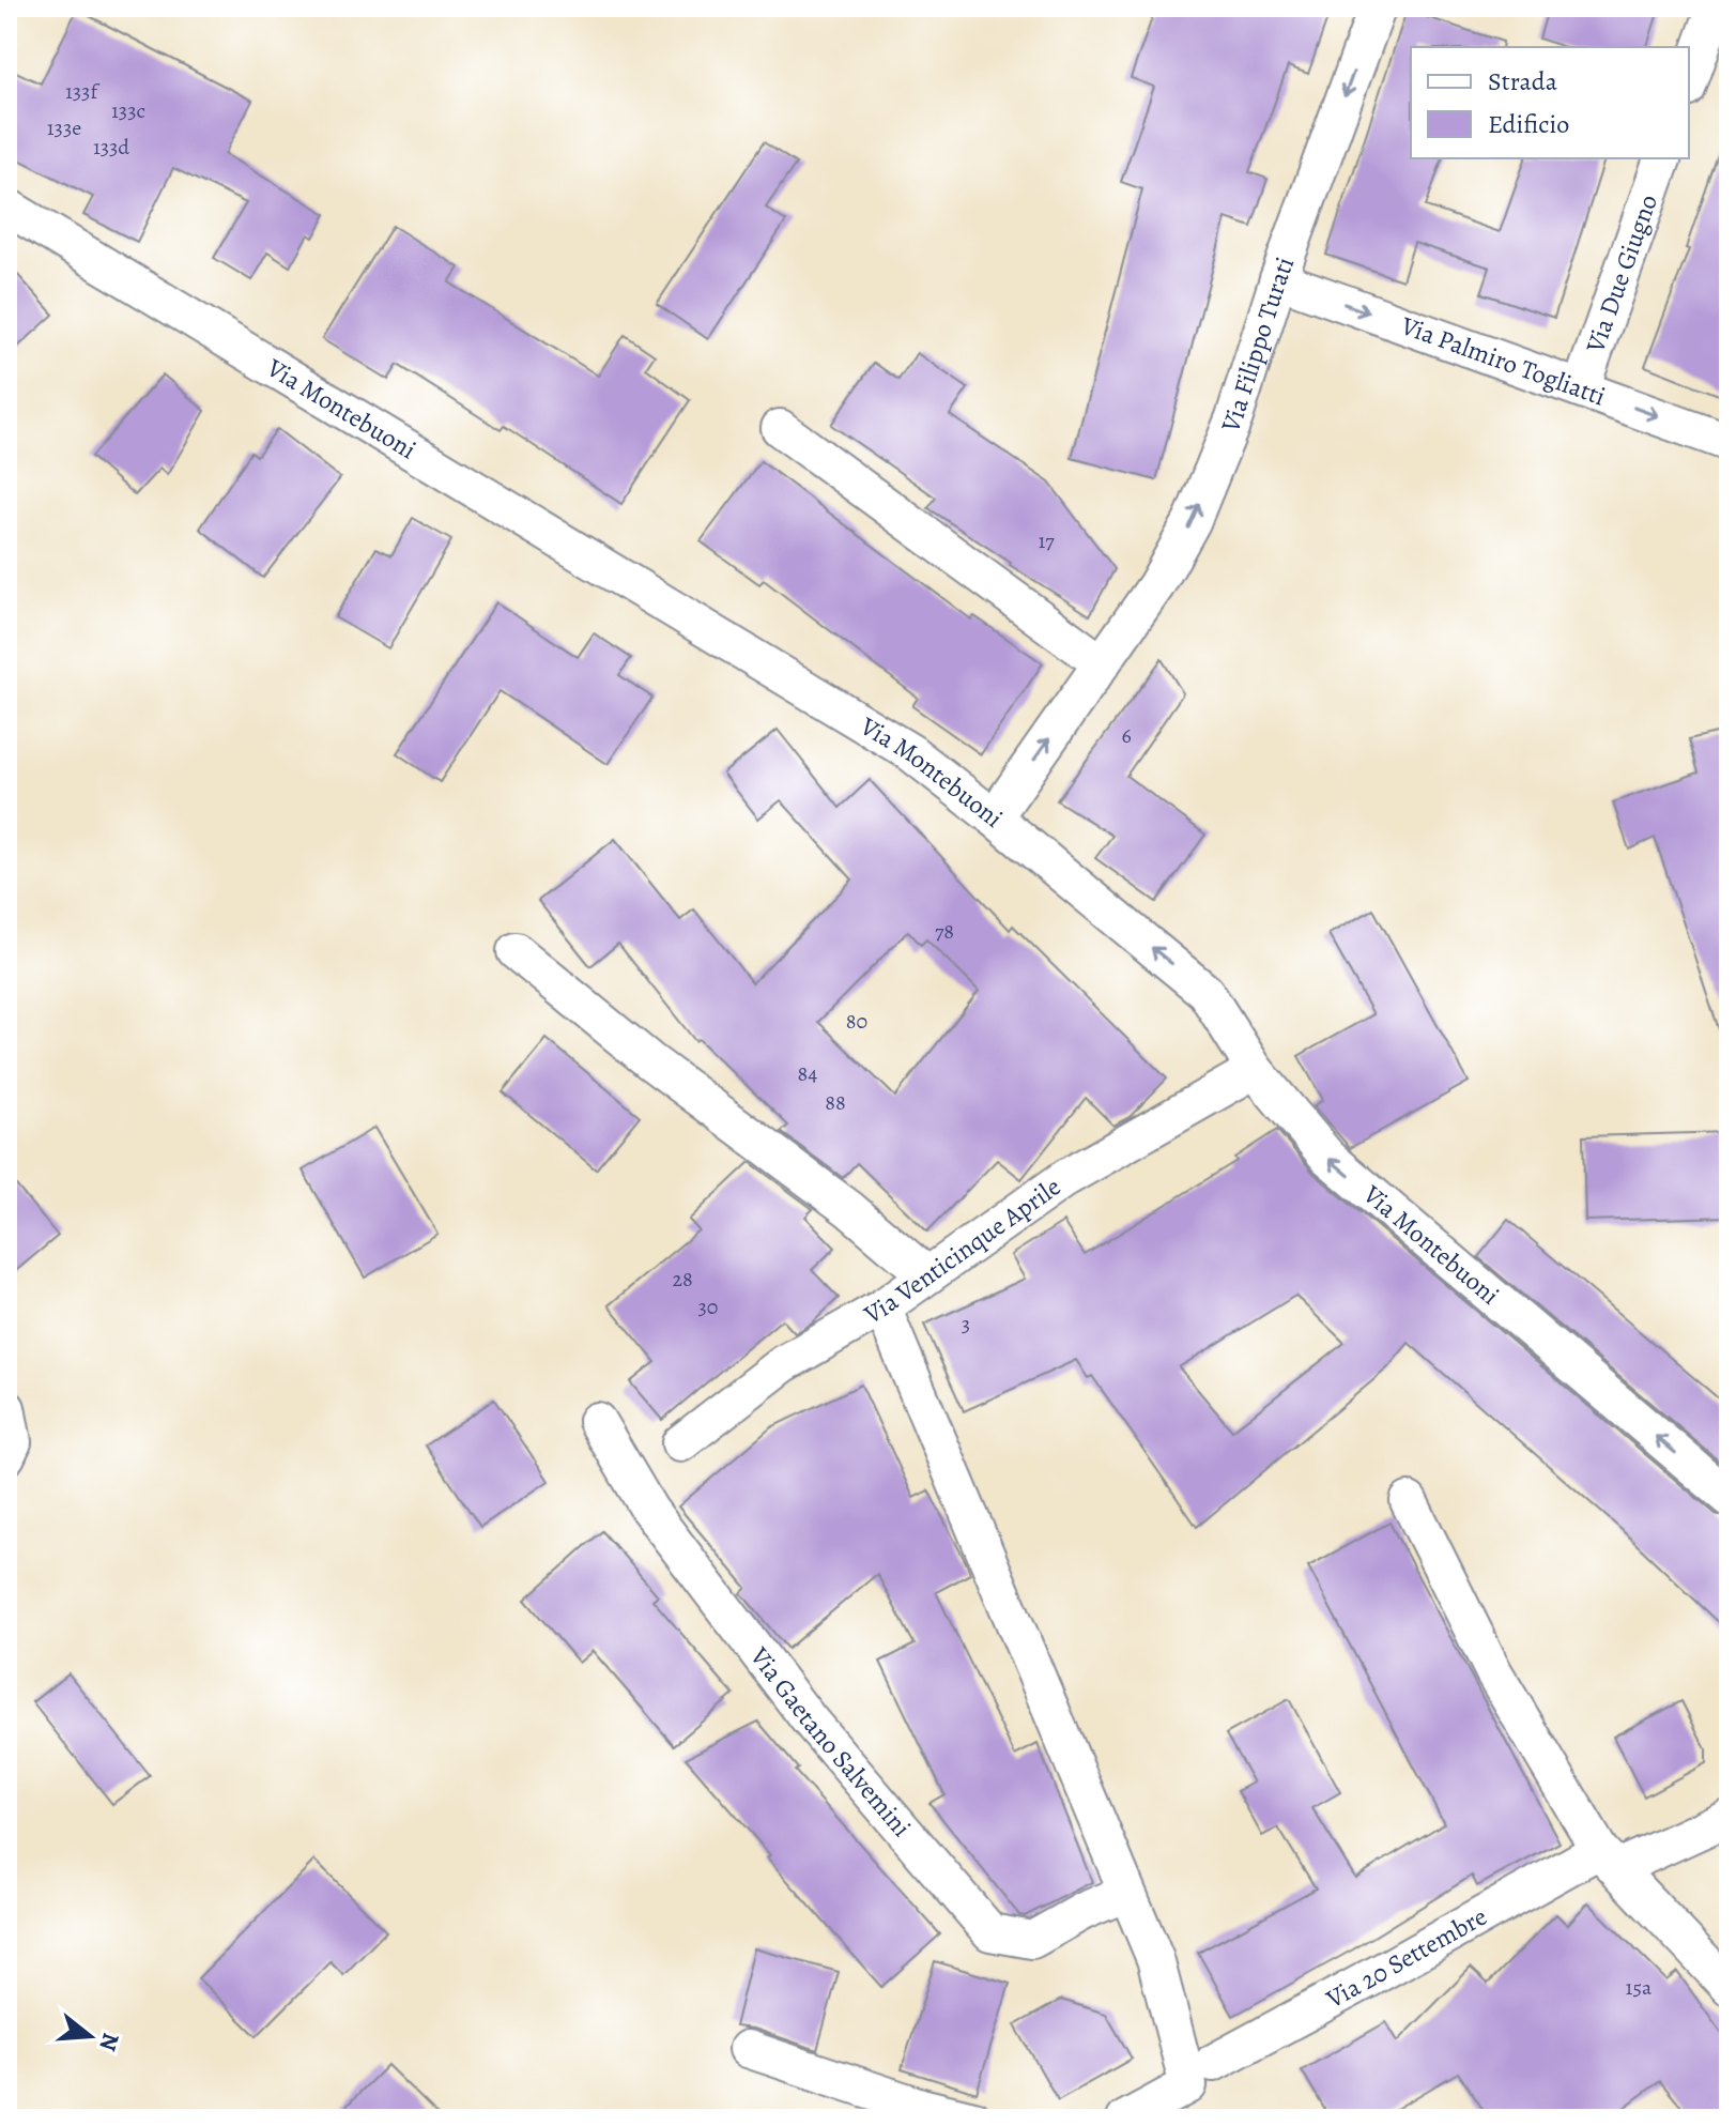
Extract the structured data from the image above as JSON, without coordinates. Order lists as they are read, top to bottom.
{
  "streets": {
    "street": [
      "Via Due Giugno",
      "Via Filippo Turati",
      "Via Palmiro Togliatti",
      "Via Montebuoni",
      "Via Venticinque Aprile",
      "Via Gaetano Salvemini",
      "Via 20 Settembre"
    ]
  },
  "crossings": [
    ["Via Due Giugno", "Via Palmiro Togliatti"],
    ["Via Filippo Turati", "Via Palmiro Togliatti"],
    ["Via Filippo Turati", "Via Montebuoni"],
    ["Via Montebuoni", "Via Venticinque Aprile"]
  ],
  "one_way": ["Via Palmiro Togliatti", "Via Montebuoni"],
  "house_numbers": [
    "133f",
    "133c",
    "133e",
    "133d",
    "17",
    "6",
    "78",
    "80",
    "84",
    "88",
    "28",
    "30",
    "3",
    "15a"
  ],
  "legend": ["Strada", "Edificio"],
  "north": "right"
}
